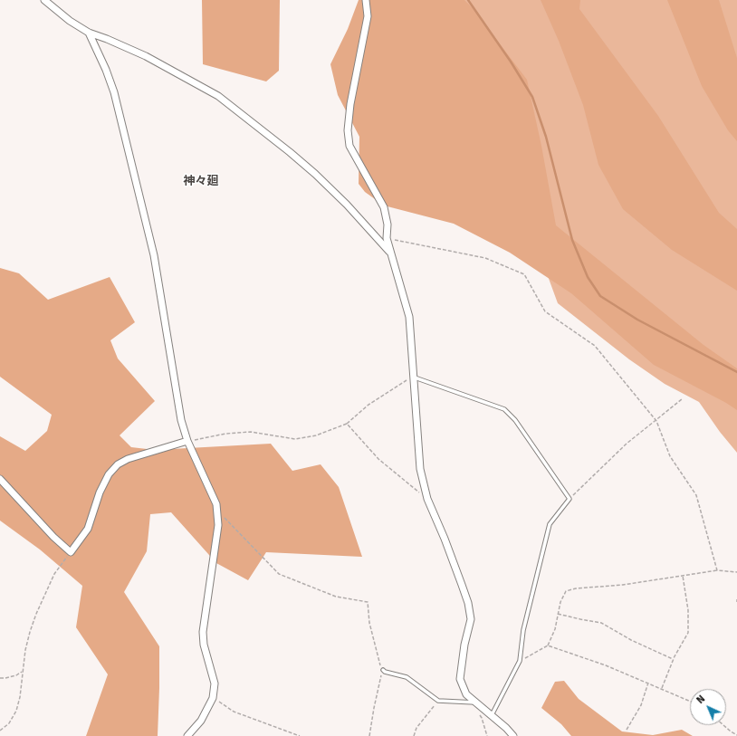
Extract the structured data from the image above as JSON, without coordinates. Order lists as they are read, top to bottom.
{
  "districts": ["神々廻"],
  "north": "top left"
}
